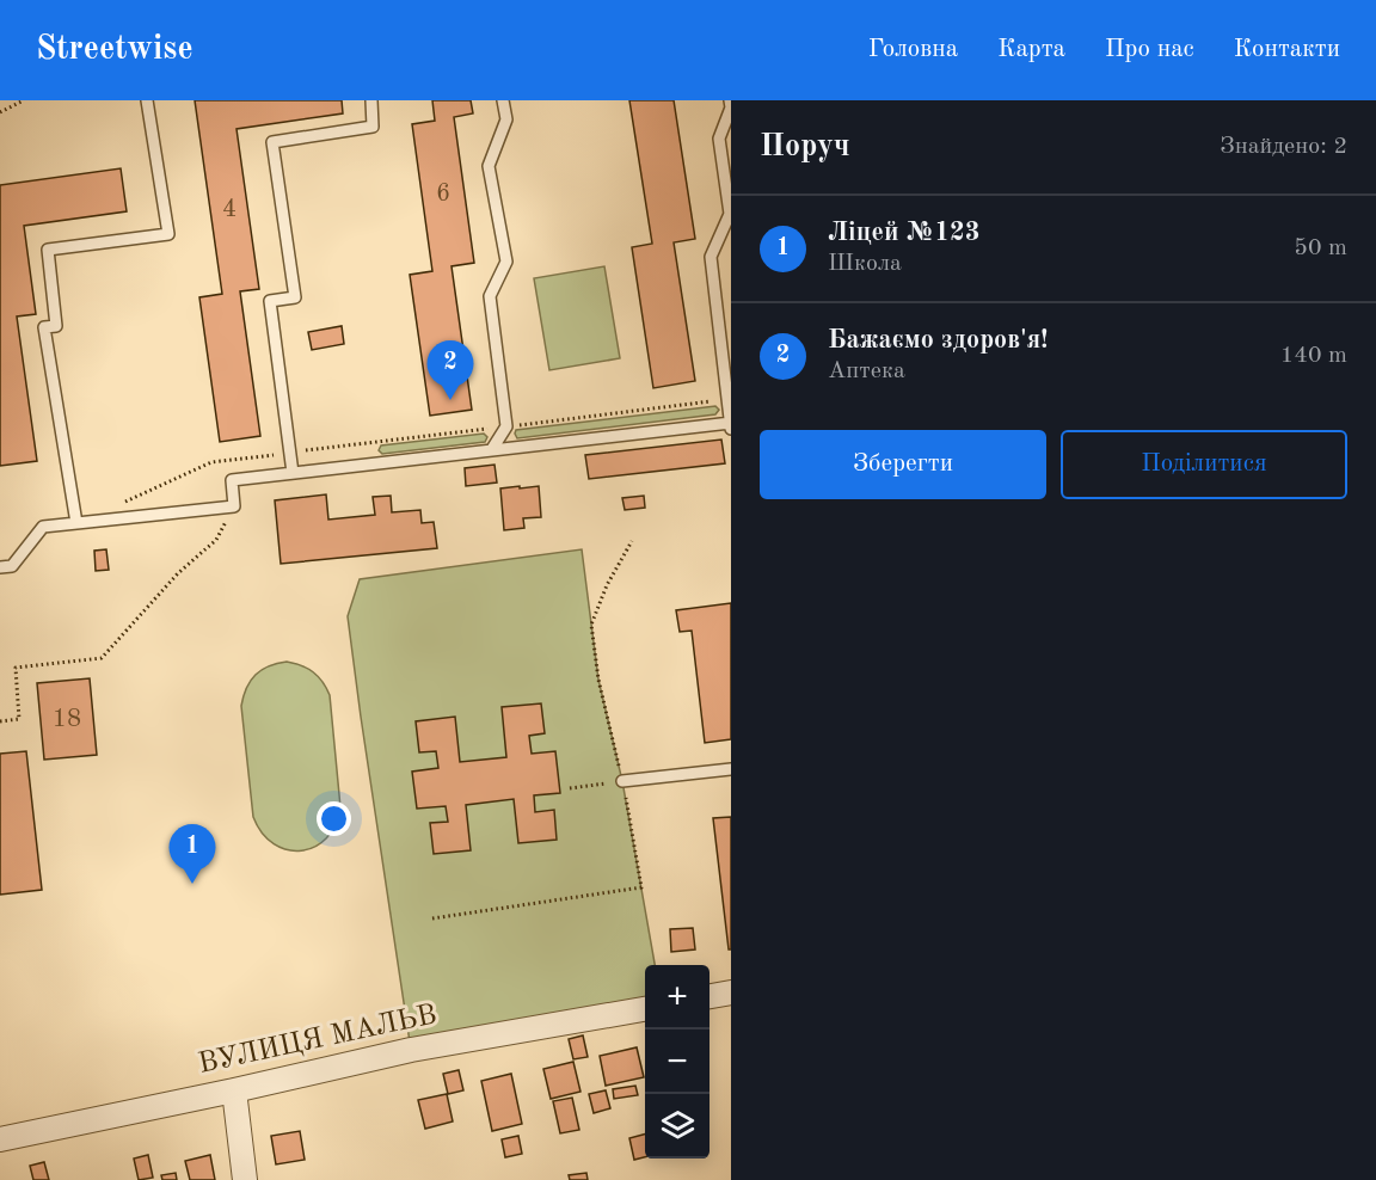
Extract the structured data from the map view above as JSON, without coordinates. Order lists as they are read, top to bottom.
{
  "streets": {
    "street": ["ВУЛИЦЯ МАЛЬВ"]
  },
  "house_numbers": ["6", "4", "18"],
  "page": {
    "header": "Streetwise",
    "nav": [
      "Головна",
      "Карта",
      "Про нас",
      "Контакти"
    ],
    "heading": ["Поруч", "Знайдено: 2"],
    "list": [
      {
        "mark": "1",
        "name": "Ліцей №123",
        "note": "Школа",
        "value": "50 m"
      },
      {
        "mark": "2",
        "name": "Бажаємо здоров'я!",
        "note": "Аптека",
        "value": "140 m"
      }
    ],
    "pins": ["2", "1"],
    "buttons": ["Зберегти", "Поділитися"],
    "map_buttons": ["+", "−"]
  }
}
